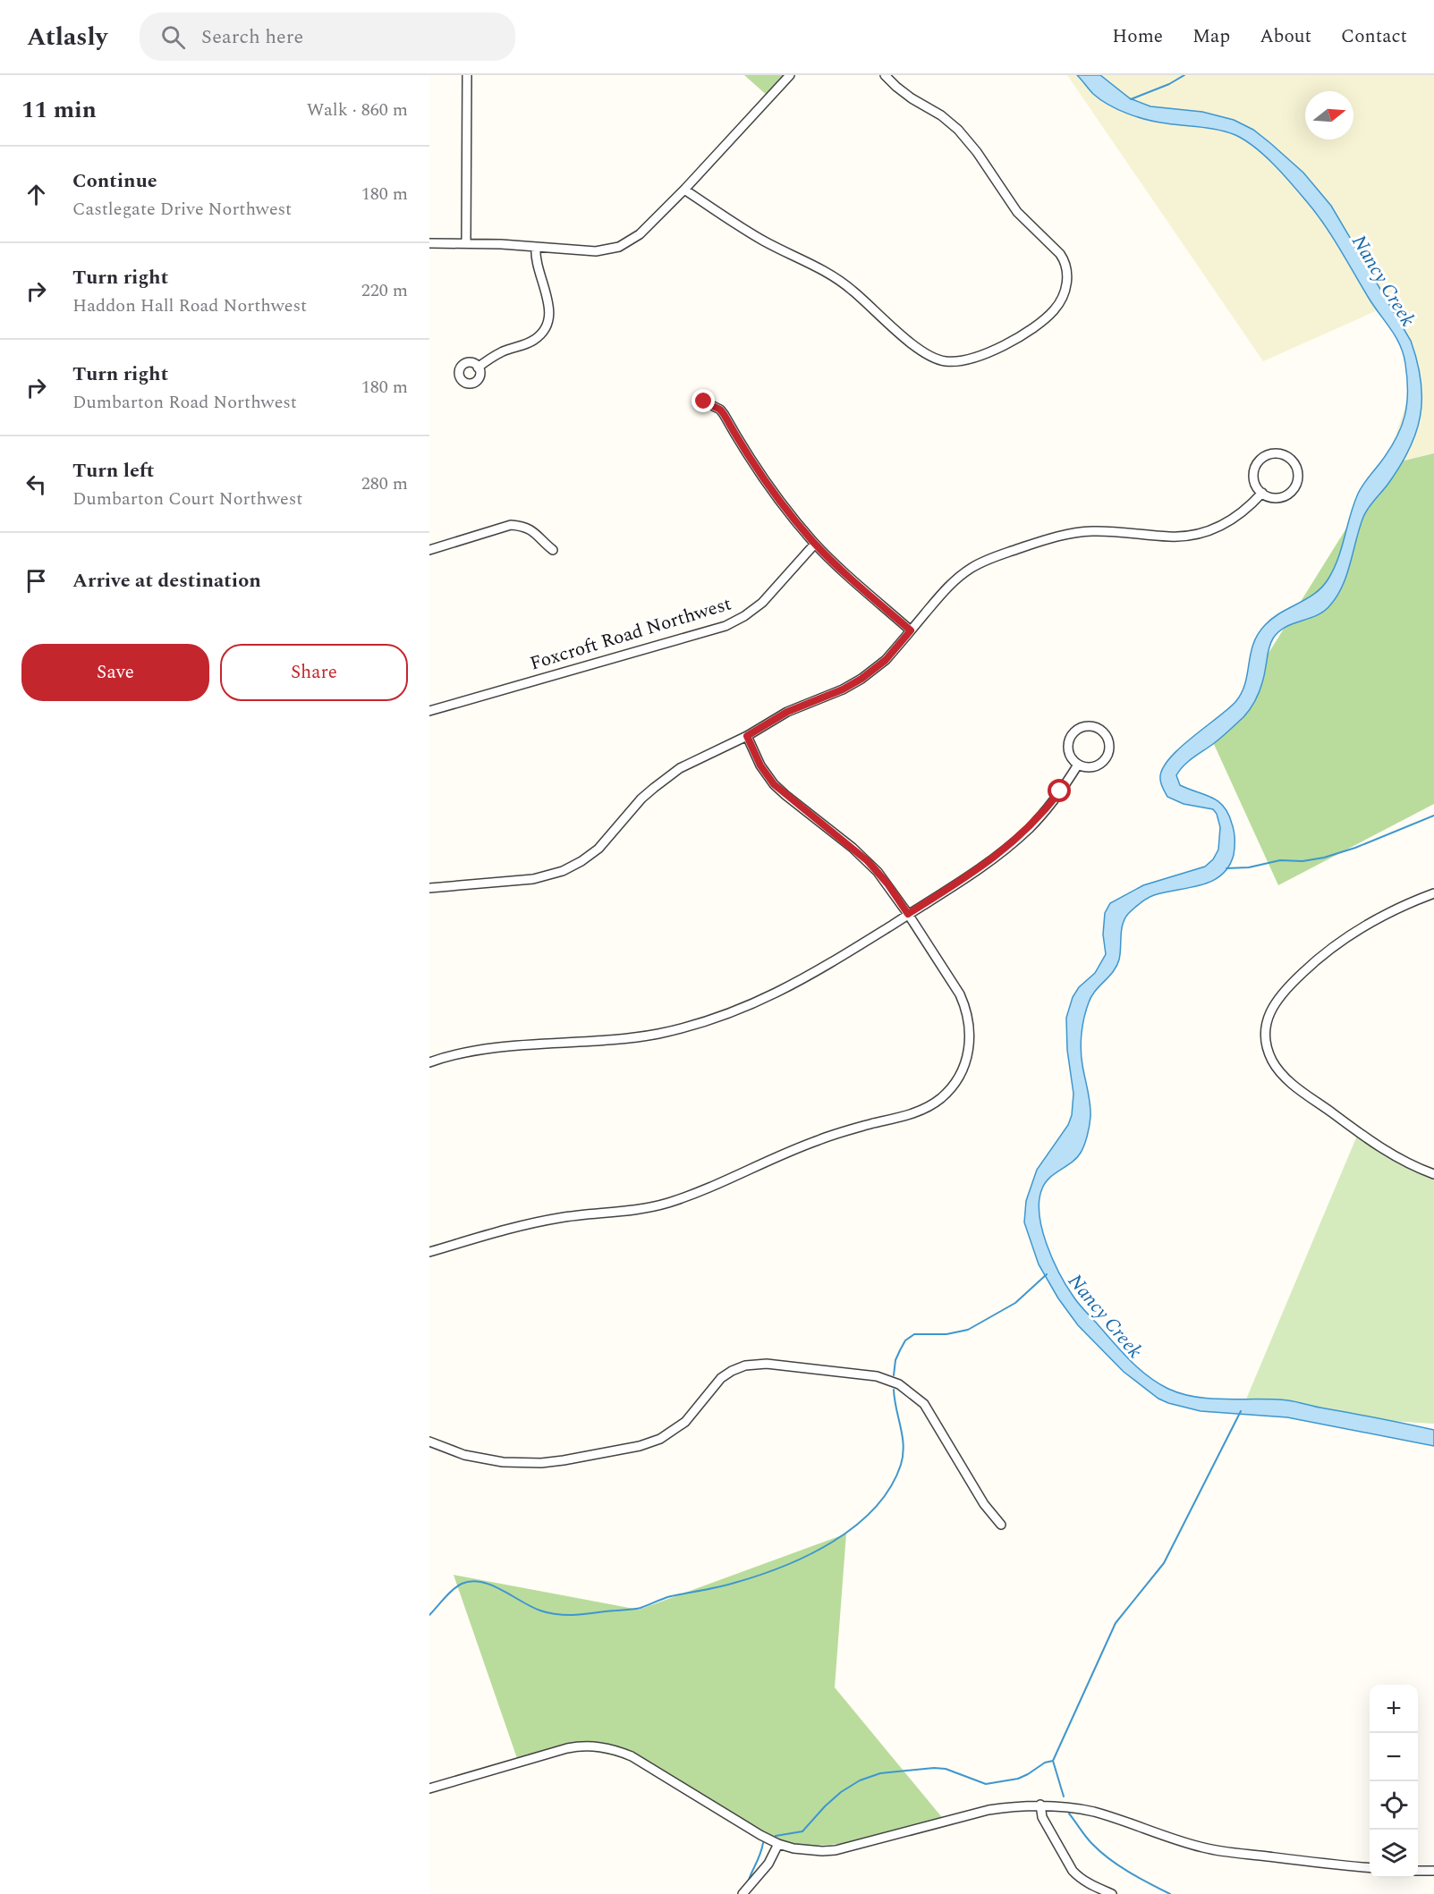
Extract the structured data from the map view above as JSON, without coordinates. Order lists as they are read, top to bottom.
{
  "streets": {
    "street": ["Foxcroft Road Northwest"]
  },
  "water": ["Nancy Creek"],
  "north": "right",
  "page": {
    "header": "Atlasly",
    "search": "Search here",
    "nav": [
      "Home",
      "Map",
      "About",
      "Contact"
    ],
    "heading": ["11 min", "Walk · 860 m"],
    "list": [
      ["Continue", "Castlegate Drive Northwest", "180 m"],
      ["Turn right", "Haddon Hall Road Northwest", "220 m"],
      ["Turn right", "Dumbarton Road Northwest", "180 m"],
      ["Turn left", "Dumbarton Court Northwest", "280 m"],
      "Arrive at destination"
    ],
    "buttons": ["Save", "Share"],
    "map_buttons": ["+", "−"]
  }
}
